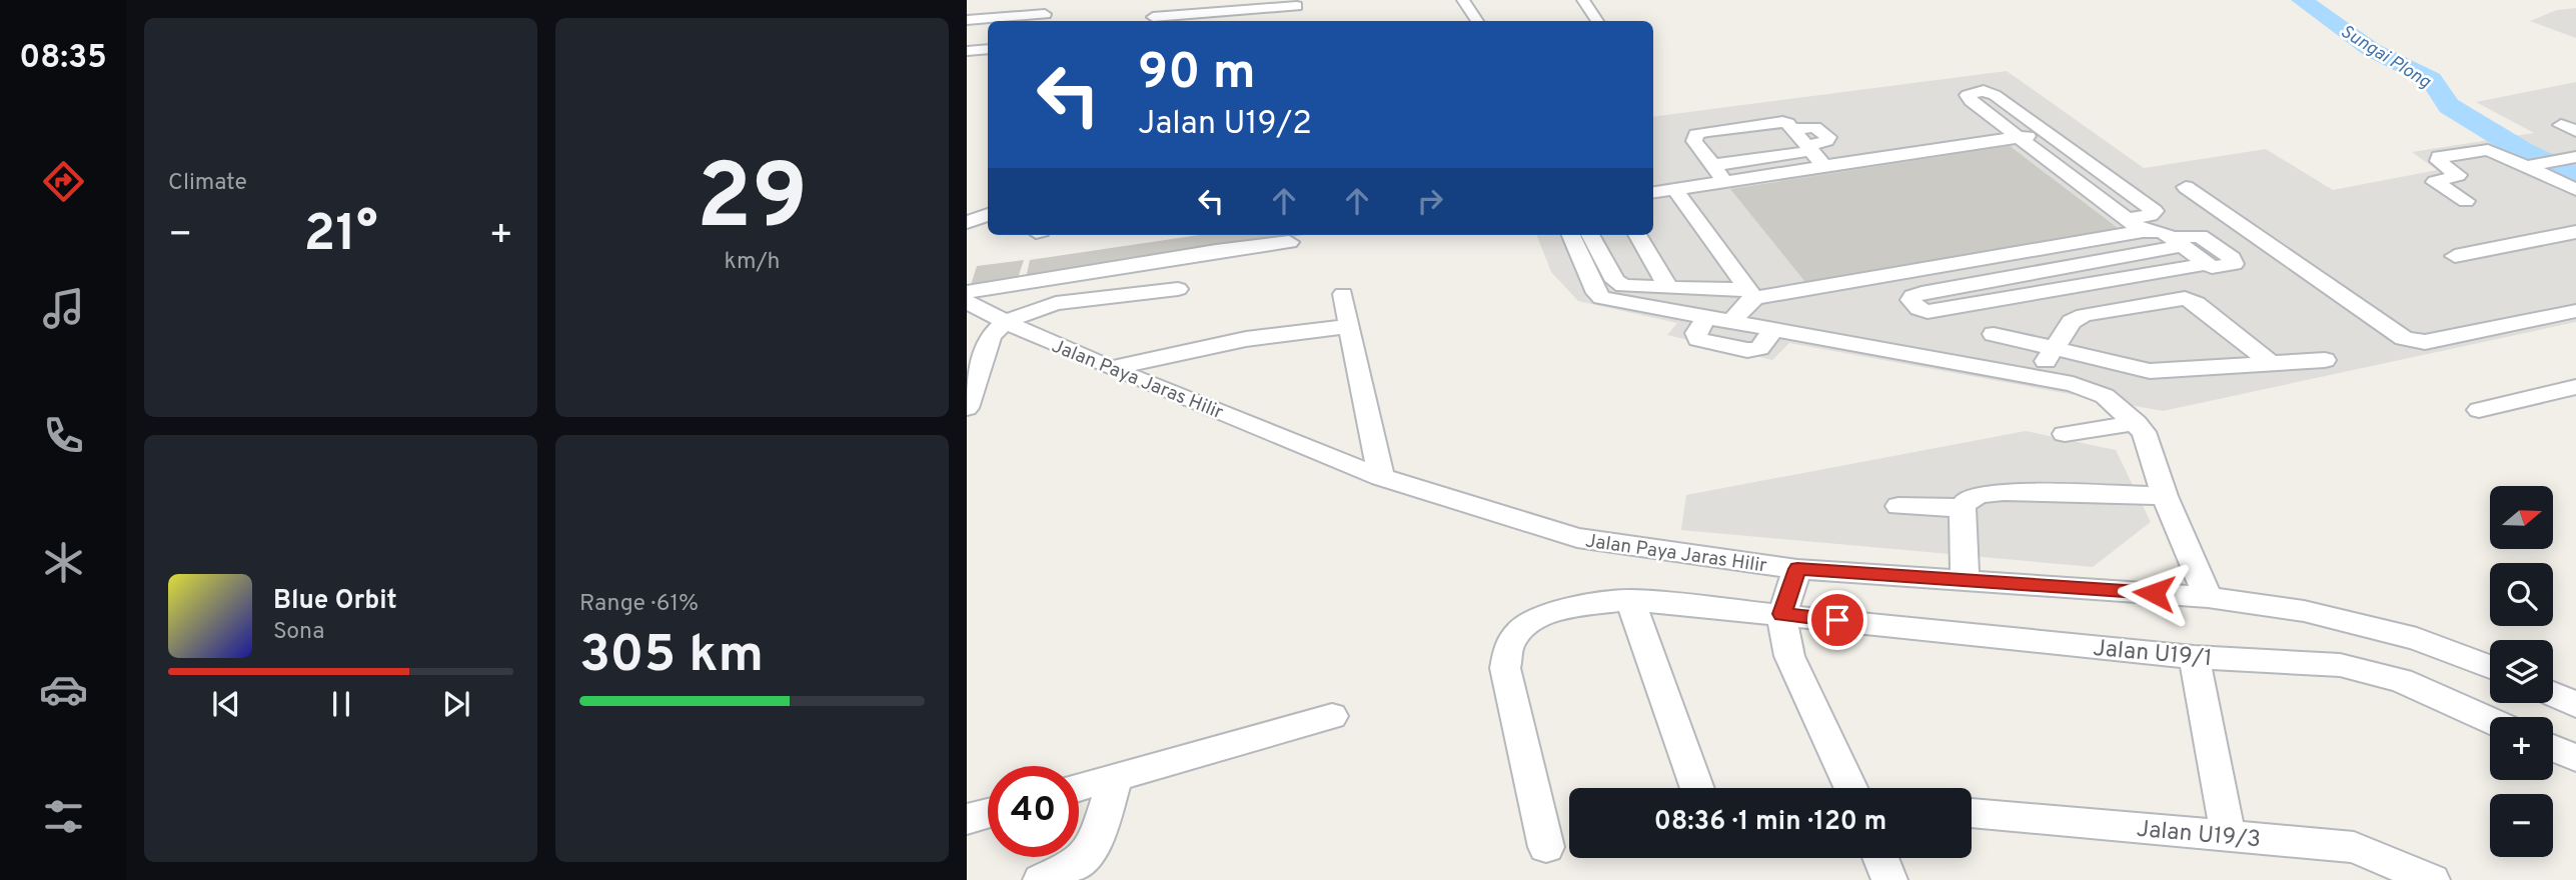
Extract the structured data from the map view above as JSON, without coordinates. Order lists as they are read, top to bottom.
{
  "streets": {
    "street": ["Jalan Paya Jaras Hilir", "Jalan U19/1", "Jalan U19/3"]
  },
  "water": ["Sungai Plong"],
  "north": "right",
  "page": {
    "tabs": "08:35",
    "tile": [
      "Climate",
      ["29", "km/h"],
      ["Range · 61%", "305 km"]
    ],
    "turn": ["90 m", "Jalan U19/2"],
    "heat": ["−", "21°", "+"],
    "map_buttons": ["+", "−"],
    "song": ["Blue Orbit", "Sona"],
    "limit": "40",
    "trip": "08:36 · 1 min · 120 m"
  }
}
